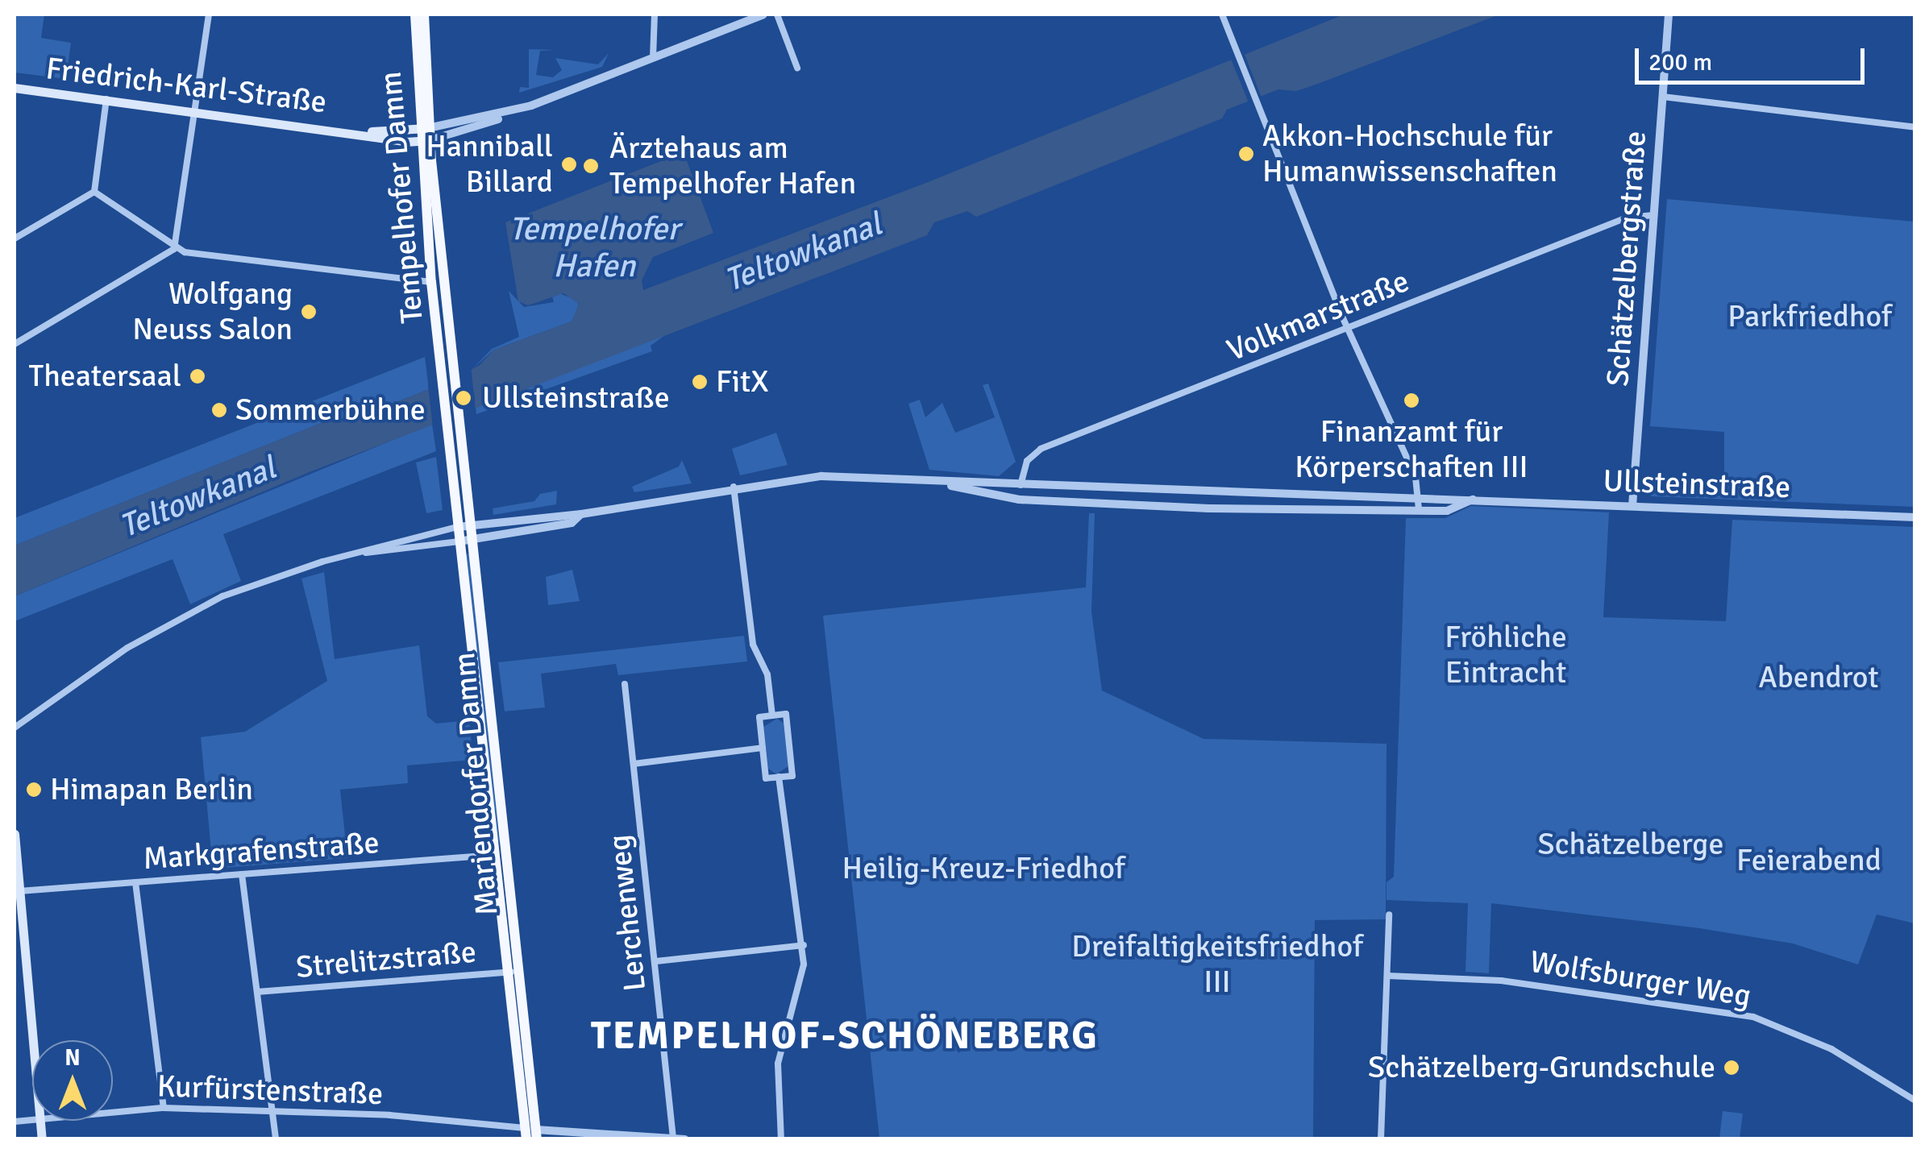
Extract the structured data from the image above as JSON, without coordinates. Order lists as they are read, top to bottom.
{
  "streets": {
    "main road": ["Friedrich-Karl-Straße", "Tempelhofer Damm", "Mariendorfer Damm"],
    "street": [
      "Schätzelbergstraße",
      "Volkmarstraße",
      "Ullsteinstraße",
      "Markgrafenstraße",
      "Lerchenweg",
      "Strelitzstraße",
      "Wolfsburger Weg",
      "Kurfürstenstraße"
    ]
  },
  "crossings": [
    ["Friedrich-Karl-Straße", "Tempelhofer Damm"],
    ["Tempelhofer Damm", "Mariendorfer Damm"],
    ["Schätzelbergstraße", "Volkmarstraße"],
    ["Schätzelbergstraße", "Ullsteinstraße"],
    ["Volkmarstraße", "Ullsteinstraße"],
    ["Ullsteinstraße", "Mariendorfer Damm"],
    ["Mariendorfer Damm", "Markgrafenstraße"],
    ["Mariendorfer Damm", "Strelitzstraße"],
    ["Mariendorfer Damm", "Kurfürstenstraße"]
  ],
  "districts": ["TEMPELHOF-SCHÖNEBERG"],
  "water": ["Tempelhofer Hafen", "Teltowkanal"],
  "parks": [
    "Parkfriedhof",
    "Fröhliche Eintracht",
    "Abendrot",
    "Schätzelberge",
    "Feierabend",
    "Heilig-Kreuz-Friedhof",
    "Dreifaltigkeitsfriedhof III"
  ],
  "places": [
    "Akkon-Hochschule für Humanwissenschaften",
    "Hanniball Billard",
    "Ärztehaus am Tempelhofer Hafen",
    "Wolfgang Neuss Salon",
    "Theatersaal",
    "FitX",
    "Ullsteinstraße",
    "Finanzamt für Körperschaften III",
    "Sommerbühne",
    "Himapan Berlin",
    "Schätzelberg-Grundschule"
  ],
  "scale_bar": "200 m",
  "north": "top"
}
